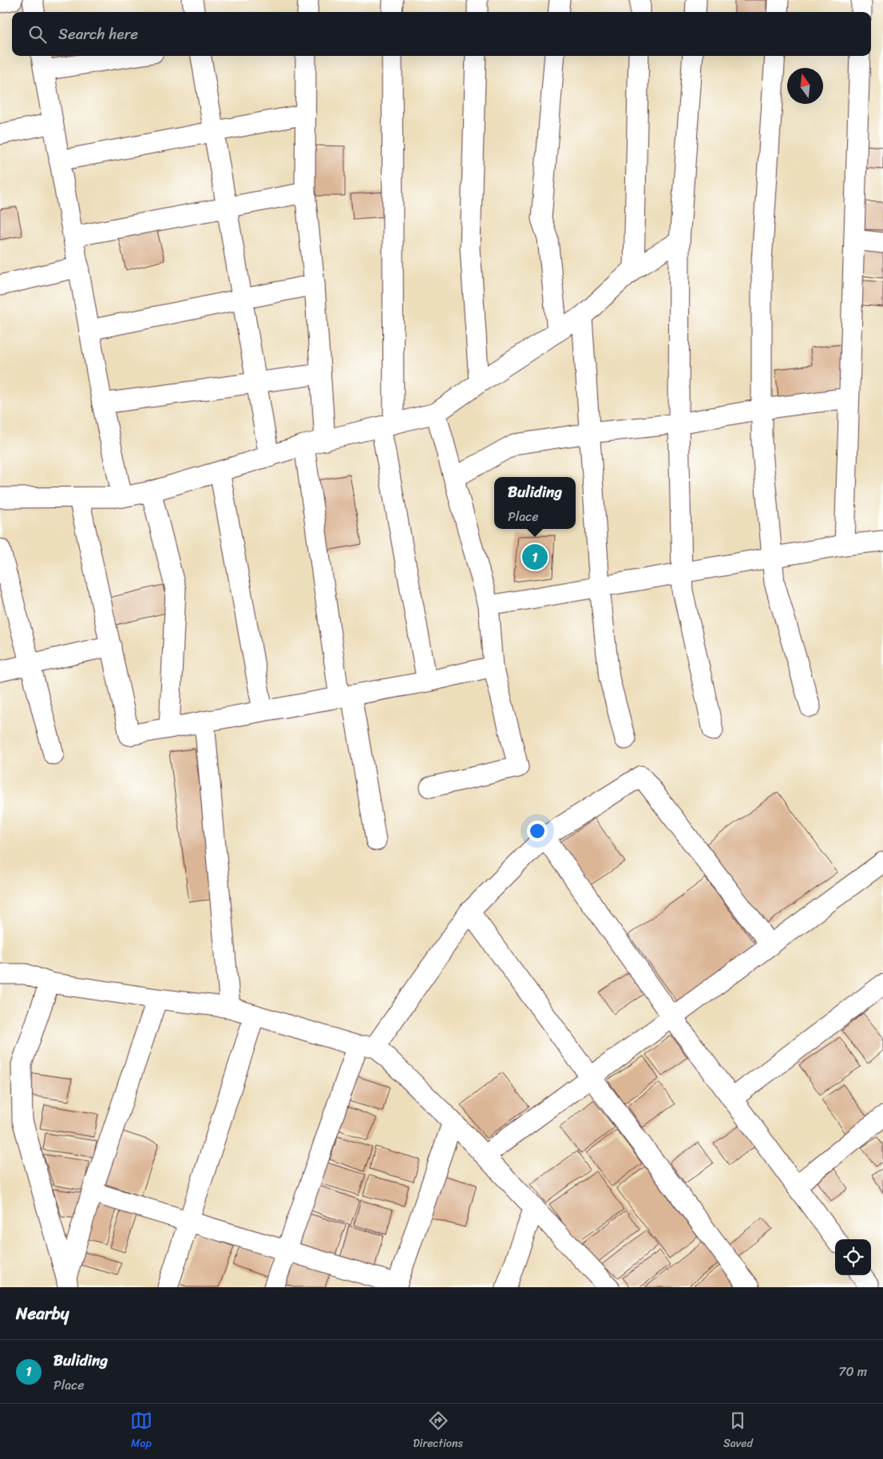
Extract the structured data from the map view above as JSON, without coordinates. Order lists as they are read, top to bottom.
{
  "north": "top",
  "page": {
    "search": "Search here",
    "popup": ["Buliding", "Place"],
    "pins": "1",
    "heading": "Nearby",
    "list": [
      {
        "mark": "1",
        "name": "Buliding",
        "note": "Place",
        "value": "70 m"
      }
    ],
    "nav": ["Map", "Directions", "Saved"]
  }
}
